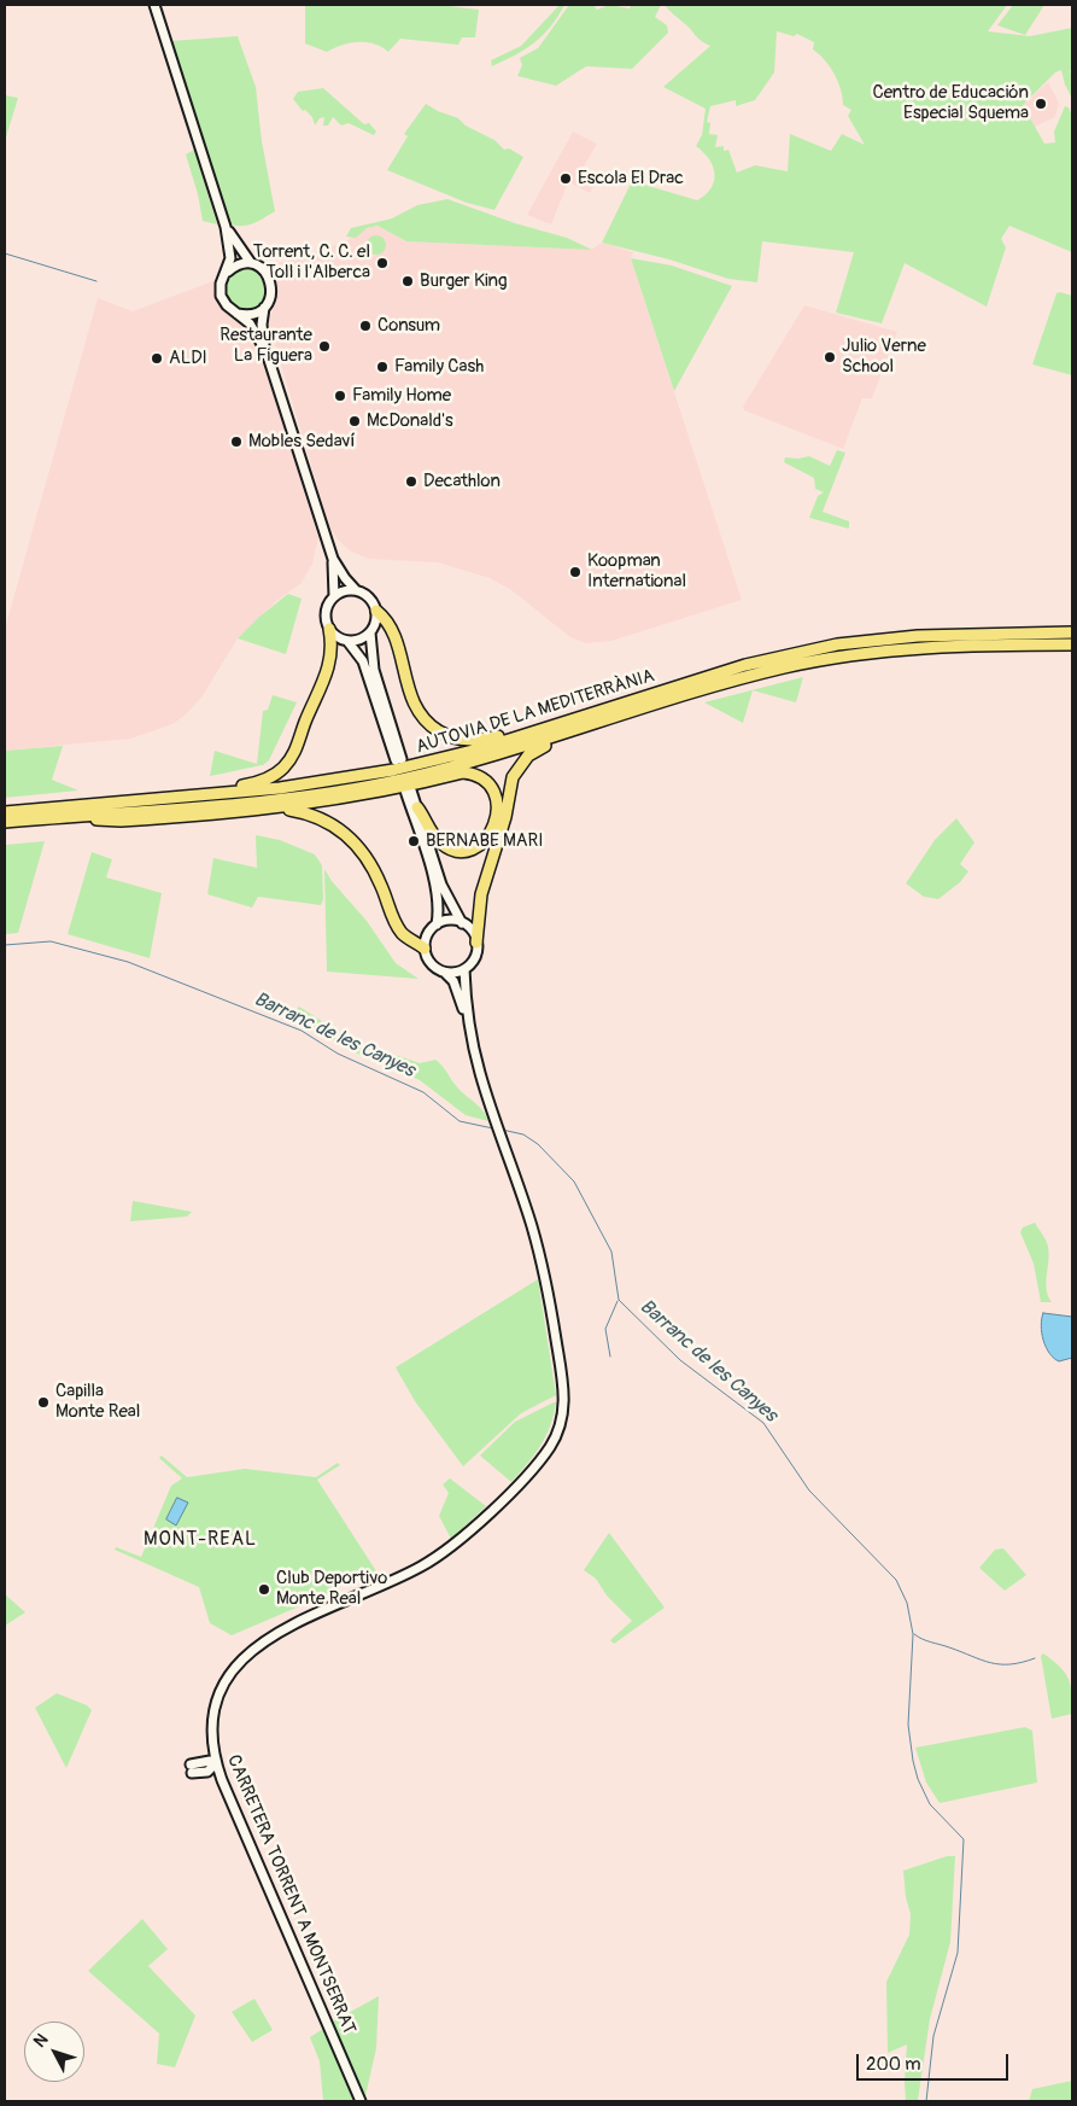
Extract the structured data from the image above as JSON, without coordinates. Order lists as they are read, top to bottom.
{
  "streets": {
    "highway": ["AUTOVIA DE LA MEDITERRÀNIA"],
    "main road": ["CARRETERA TORRENT A MONTSERRAT"]
  },
  "districts": ["MONT-REAL"],
  "water": ["Barranc de les Canyes"],
  "places": [
    "Centro de Educación Especial Squema",
    "Escola El Drac",
    "Torrent, C. C. el Toll i l'Alberca",
    "Burger King",
    "Consum",
    "Restaurante La Figuera",
    "Julio Verne School",
    "ALDI",
    "Family Cash",
    "Family Home",
    "McDonald's",
    "Mobles Sedaví",
    "Decathlon",
    "Koopman International",
    "BERNABE MARI",
    "Capilla Monte Real",
    "Club Deportivo Monte Real"
  ],
  "scale_bar": "200 m",
  "north": "top left"
}
